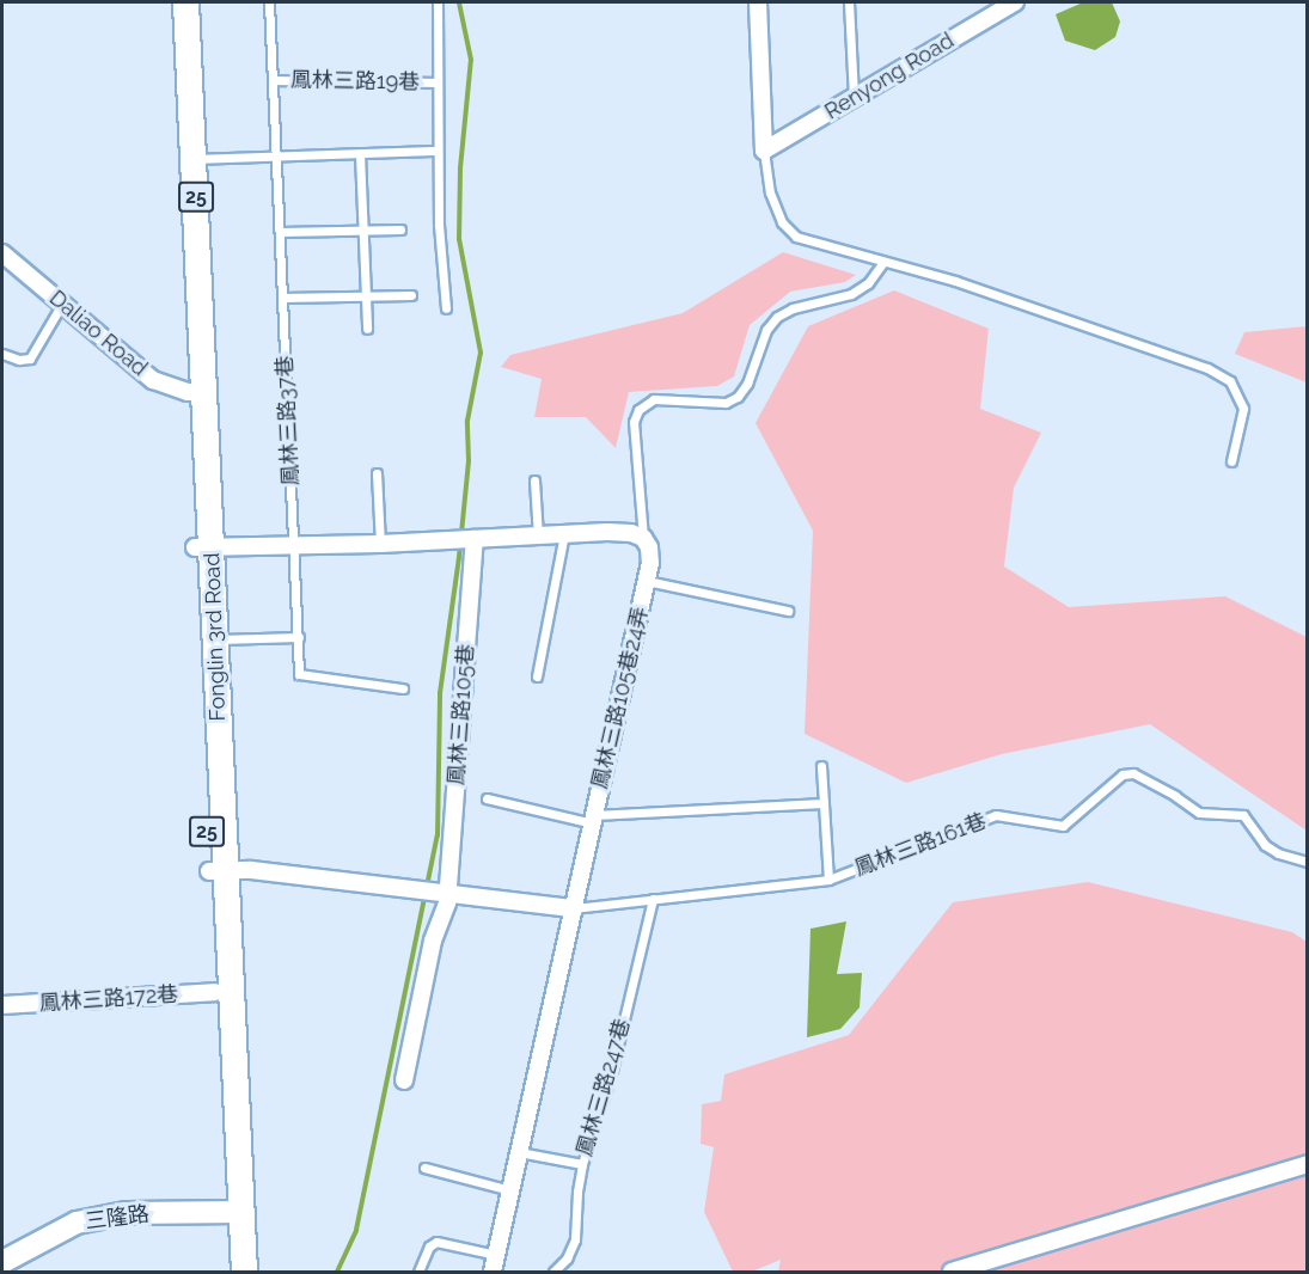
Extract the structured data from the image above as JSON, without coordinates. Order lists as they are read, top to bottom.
{
  "streets": {
    "main road": ["25", "Fonglin 3rd Road"],
    "street": [
      "Renyong Road",
      "Daliao Road",
      "鳳林三路105巷24弄",
      "鳳林三路105巷",
      "鳳林三路172巷",
      "三隆路"
    ],
    "lane": [
      "鳳林三路19巷",
      "鳳林三路37巷",
      "鳳林三路161巷",
      "鳳林三路247巷"
    ]
  },
  "crossings": [
    ["鳳林三路19巷", "鳳林三路37巷"],
    ["Daliao Road", "Fonglin 3rd Road"],
    ["Fonglin 3rd Road", "鳳林三路172巷"],
    ["Fonglin 3rd Road", "三隆路"],
    ["鳳林三路161巷", "鳳林三路247巷"]
  ]
}
